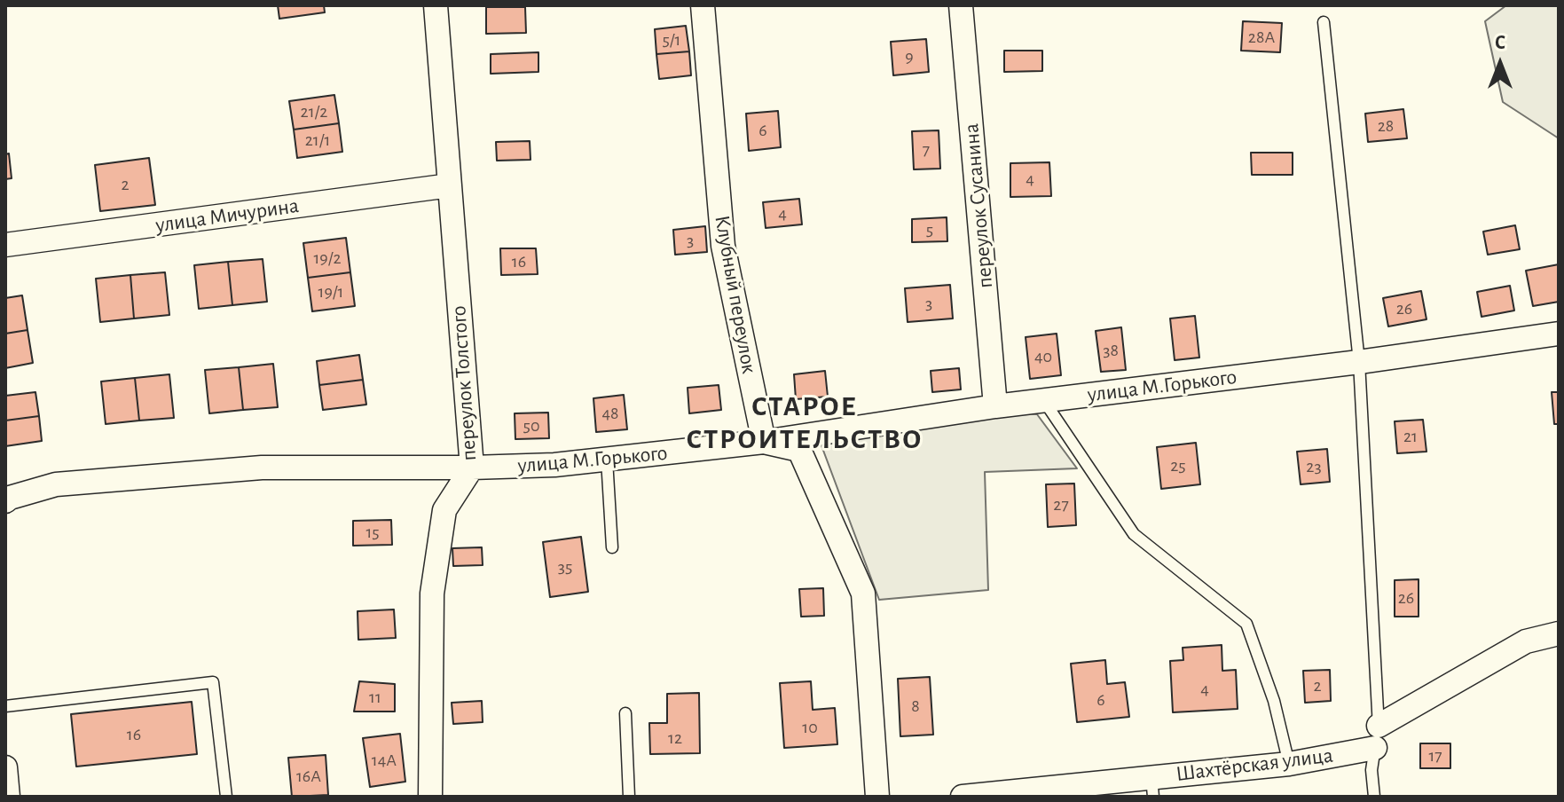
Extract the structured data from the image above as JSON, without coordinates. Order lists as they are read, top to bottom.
{
  "streets": {
    "street": [
      "переулок Сусанина",
      "улица Мичурина",
      "Клубный переулок",
      "переулок Толстого",
      "улица М.Горького",
      "Шахтёрская улица"
    ]
  },
  "crossings": [
    ["переулок Сусанина", "улица М.Горького"],
    ["улица Мичурина", "переулок Толстого"],
    ["Клубный переулок", "улица М.Горького"],
    ["переулок Толстого", "улица М.Горького"]
  ],
  "districts": ["СТАРОЕ СТРОИТЕЛЬСТВО"],
  "house_numbers": [
    "28А",
    "5/1",
    "9",
    "21/2",
    "28",
    "6",
    "21/1",
    "7",
    "4",
    "2",
    "4",
    "5",
    "3",
    "19/2",
    "16",
    "19/1",
    "3",
    "26",
    "38",
    "40",
    "48",
    "50",
    "21",
    "25",
    "23",
    "27",
    "15",
    "35",
    "26",
    "2",
    "4",
    "11",
    "6",
    "8",
    "10",
    "16",
    "12",
    "17",
    "14А",
    "16А"
  ],
  "north": "top"
}
